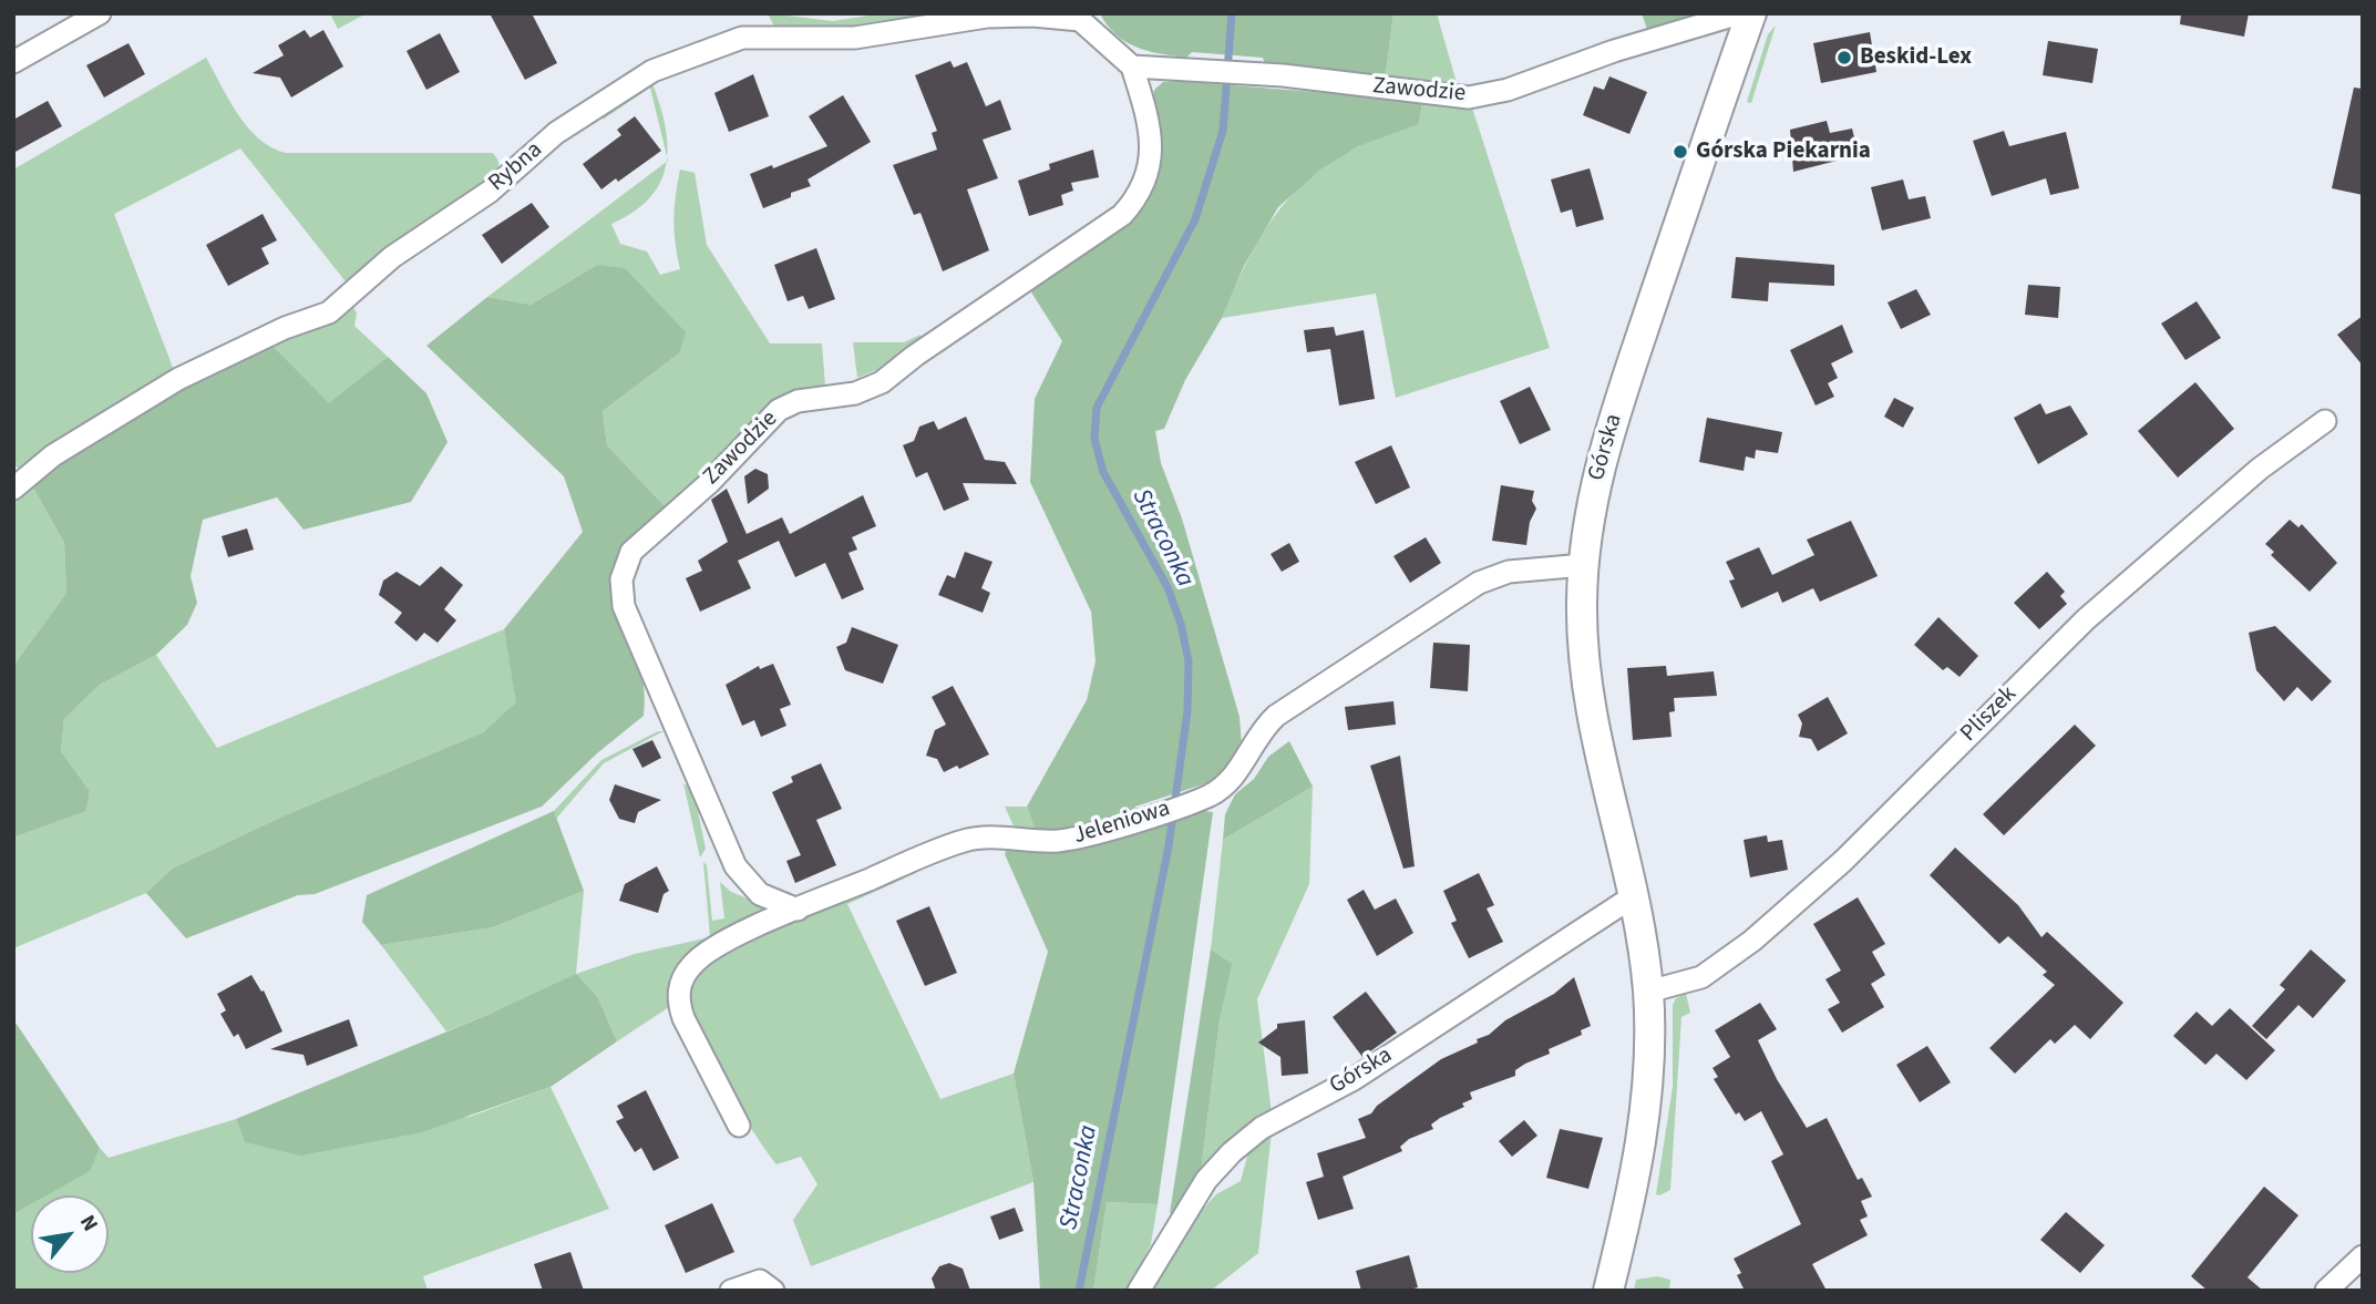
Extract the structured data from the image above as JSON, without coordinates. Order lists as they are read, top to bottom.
{
  "streets": {
    "street": [
      "Zawodzie",
      "Rybna",
      "Górska",
      "Pliszek",
      "Jeleniowa"
    ]
  },
  "crossings": [
    ["Zawodzie", "Jeleniowa"],
    ["Górska", "Pliszek"],
    ["Górska", "Jeleniowa"]
  ],
  "water": ["Straconka"],
  "places": ["Beskid-Lex", "Górska Piekarnia"],
  "north": "top right"
}
